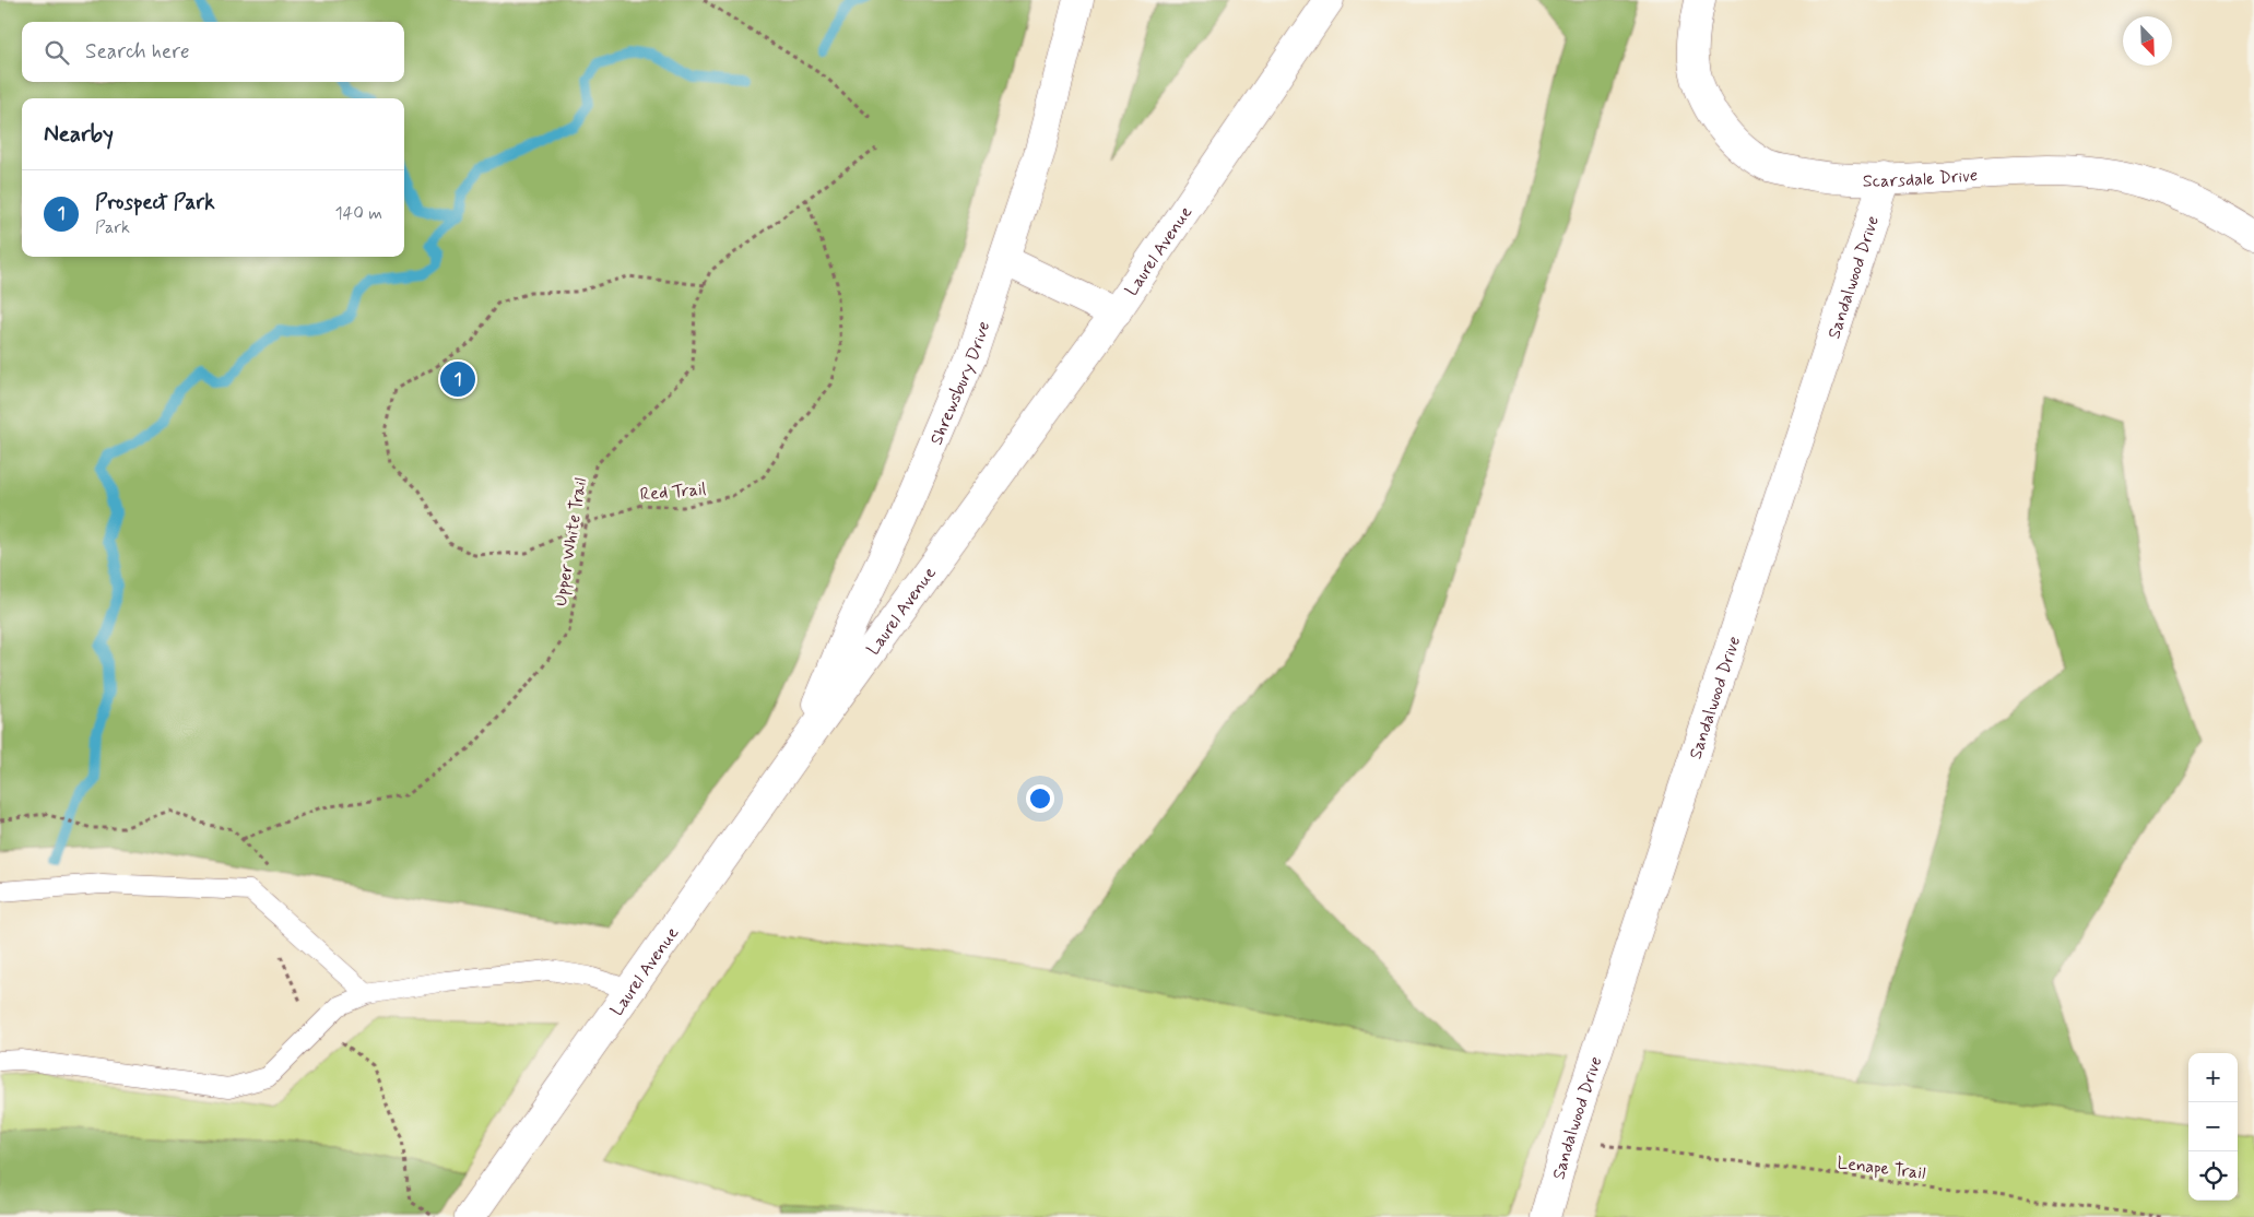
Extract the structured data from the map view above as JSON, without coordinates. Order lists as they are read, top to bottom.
{
  "streets": {
    "street": [
      "Scarsdale Drive",
      "Laurel Avenue",
      "Sandalwood Drive",
      "Shrewsbury Drive"
    ],
    "path": ["Red Trail", "Upper White Trail", "Lenape Trail"]
  },
  "crossings": [
    ["Scarsdale Drive", "Sandalwood Drive"],
    ["Laurel Avenue", "Shrewsbury Drive"],
    ["Red Trail", "Upper White Trail"]
  ],
  "north": "bottom right",
  "page": {
    "search": "Search here",
    "heading": "Nearby",
    "list": [
      {
        "mark": "1",
        "name": "Prospect Park",
        "note": "Park",
        "value": "140 m"
      }
    ],
    "pins": "1",
    "map_buttons": ["+", "−"]
  }
}
